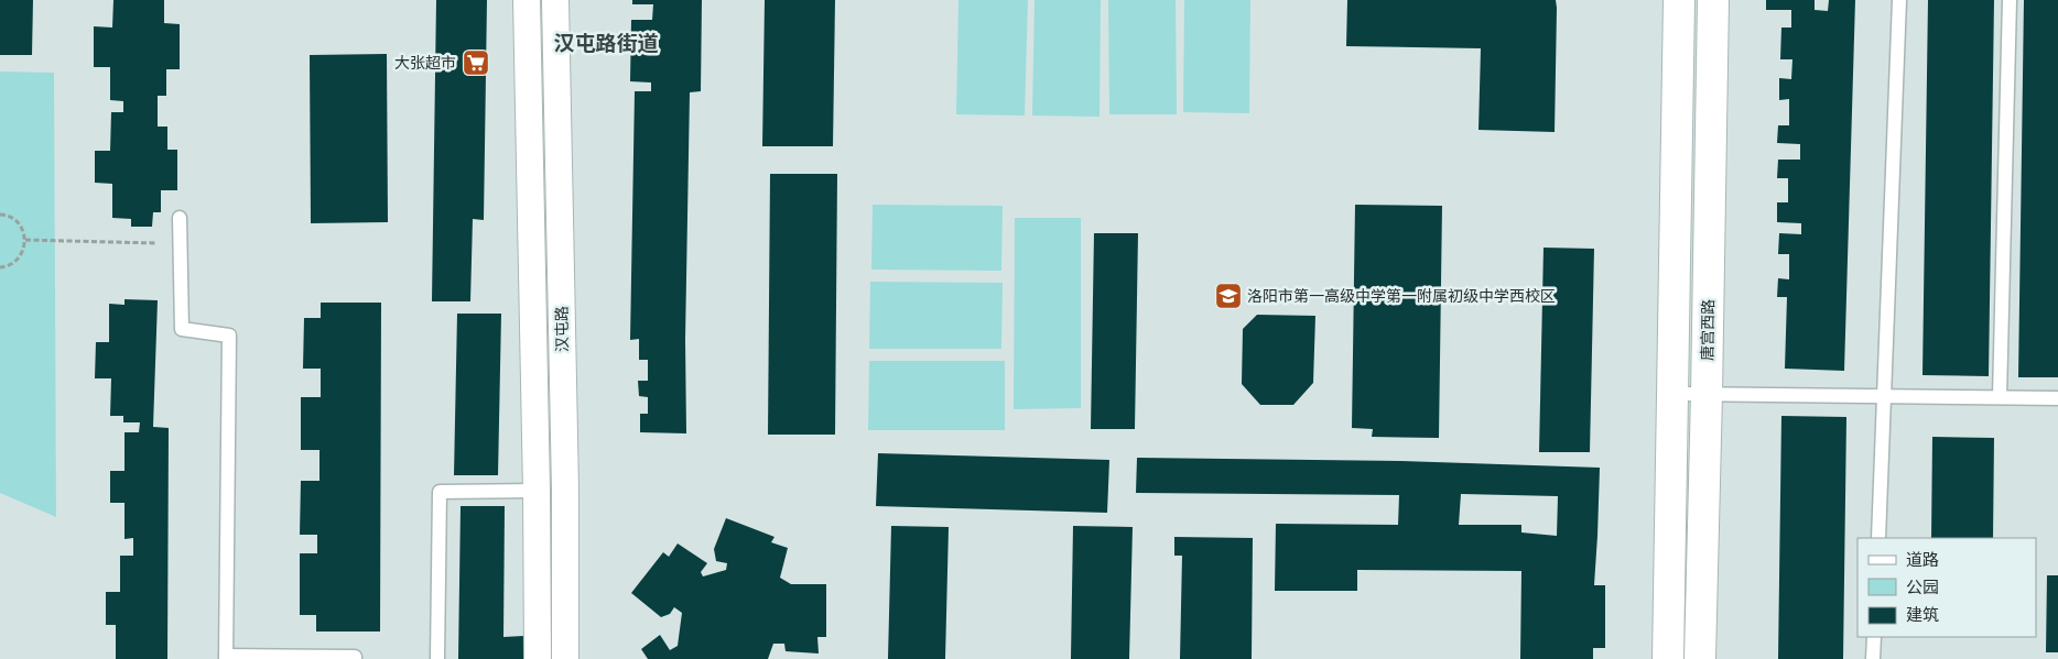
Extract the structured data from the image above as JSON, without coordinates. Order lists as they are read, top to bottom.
{
  "streets": {
    "main road": ["唐宫西路"],
    "street": ["汉屯路"]
  },
  "districts": ["汉屯路街道"],
  "places": {
    "supermarket": ["大张超市"],
    "school or university": ["洛阳市第一高级中学第一附属初级中学西校区"]
  },
  "legend": ["道路", "公园", "建筑"]
}
